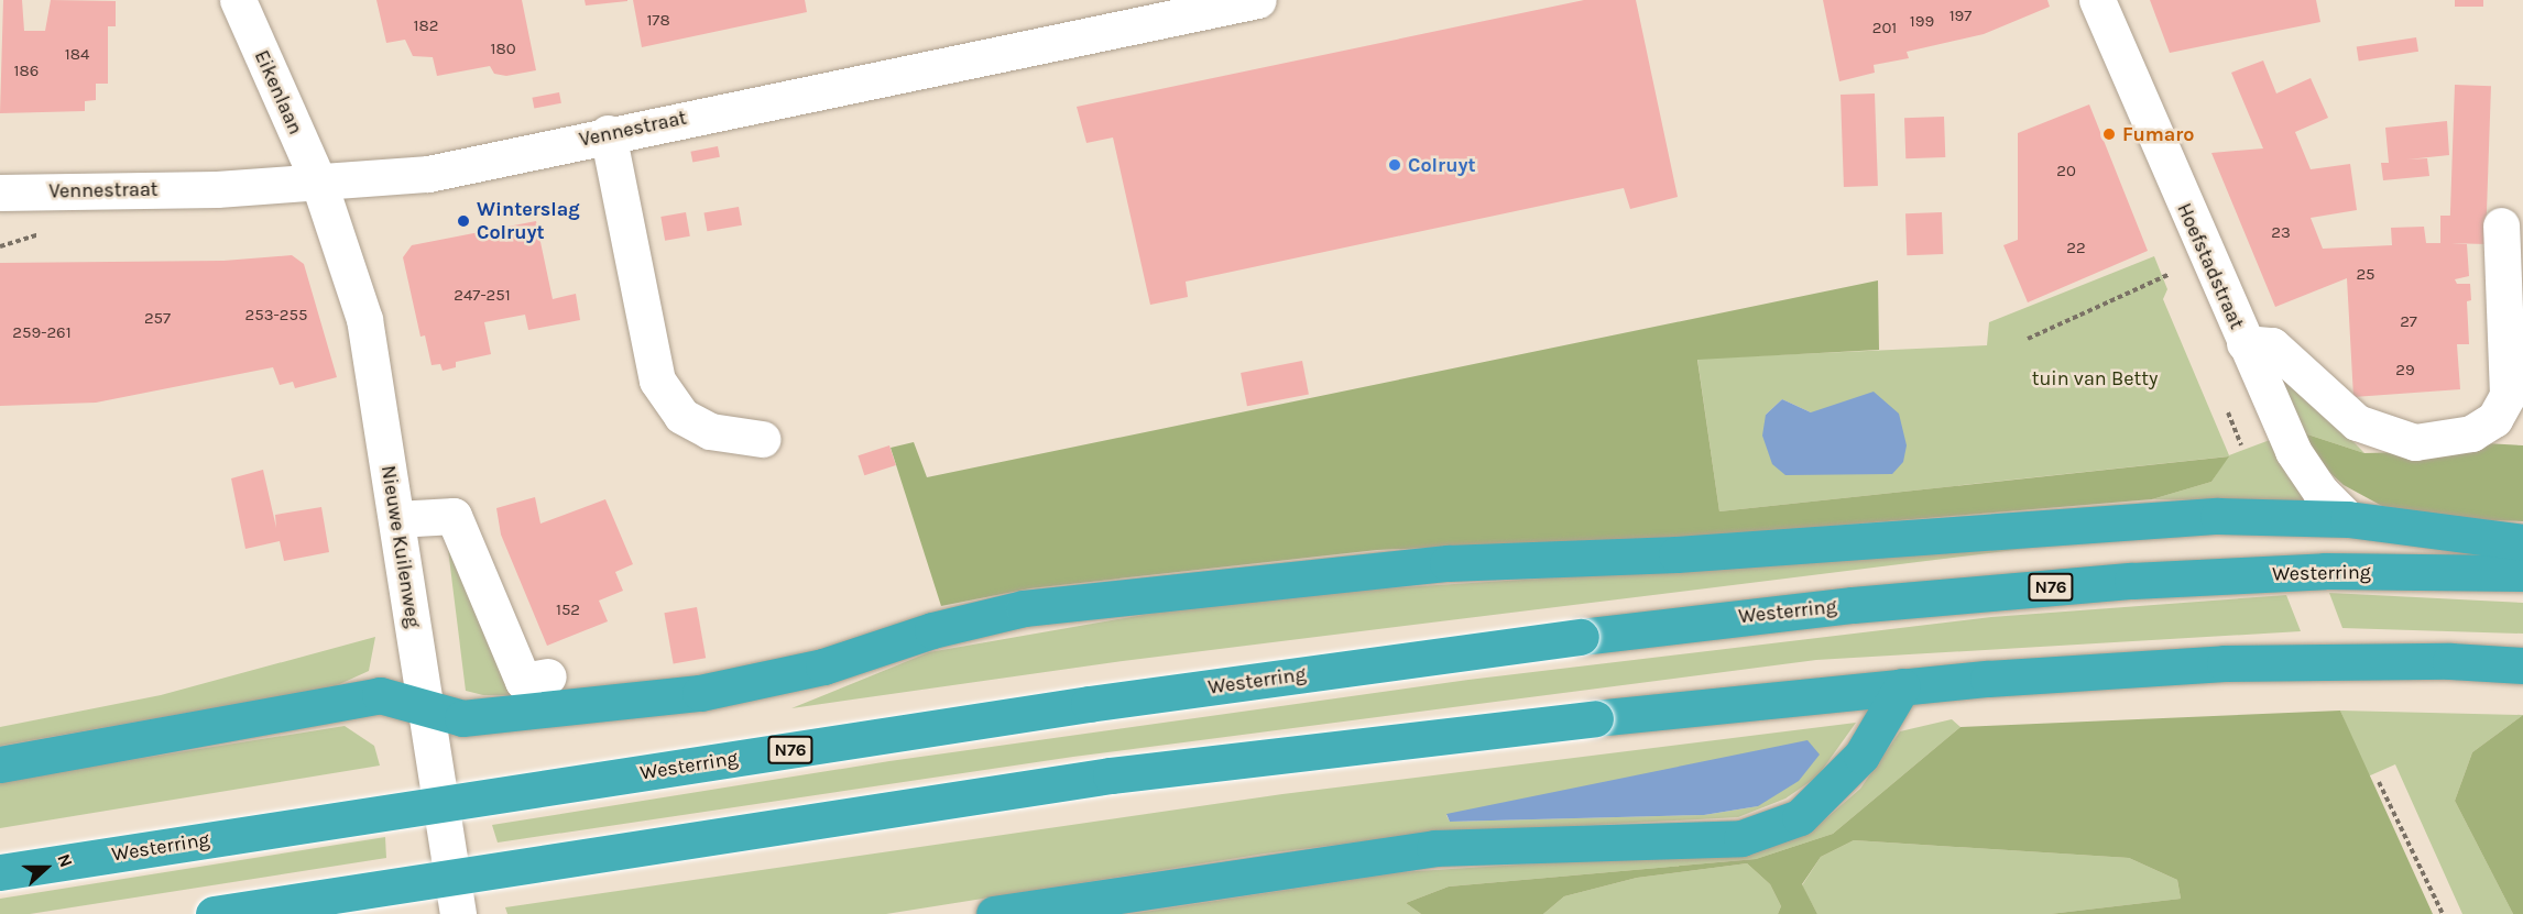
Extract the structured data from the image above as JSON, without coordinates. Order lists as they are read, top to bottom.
{
  "streets": {
    "highway": ["Westerring", "N76"],
    "street": [
      "Eikenlaan",
      "Vennestraat",
      "Hoefstadstraat",
      "Nieuwe Kuilenweg"
    ]
  },
  "crossings": [
    ["Eikenlaan", "Vennestraat"],
    ["Eikenlaan", "Nieuwe Kuilenweg"],
    ["Vennestraat", "Nieuwe Kuilenweg"]
  ],
  "parks": ["tuin van Betty"],
  "places": ["Fumaro", "Colruyt", "Winterslag Colruyt"],
  "house_numbers": [
    "197",
    "178",
    "199",
    "182",
    "201",
    "180",
    "184",
    "186",
    "20",
    "23",
    "22",
    "25",
    "247-251",
    "253-255",
    "257",
    "27",
    "259-261",
    "29",
    "152"
  ],
  "north": "right"
}
